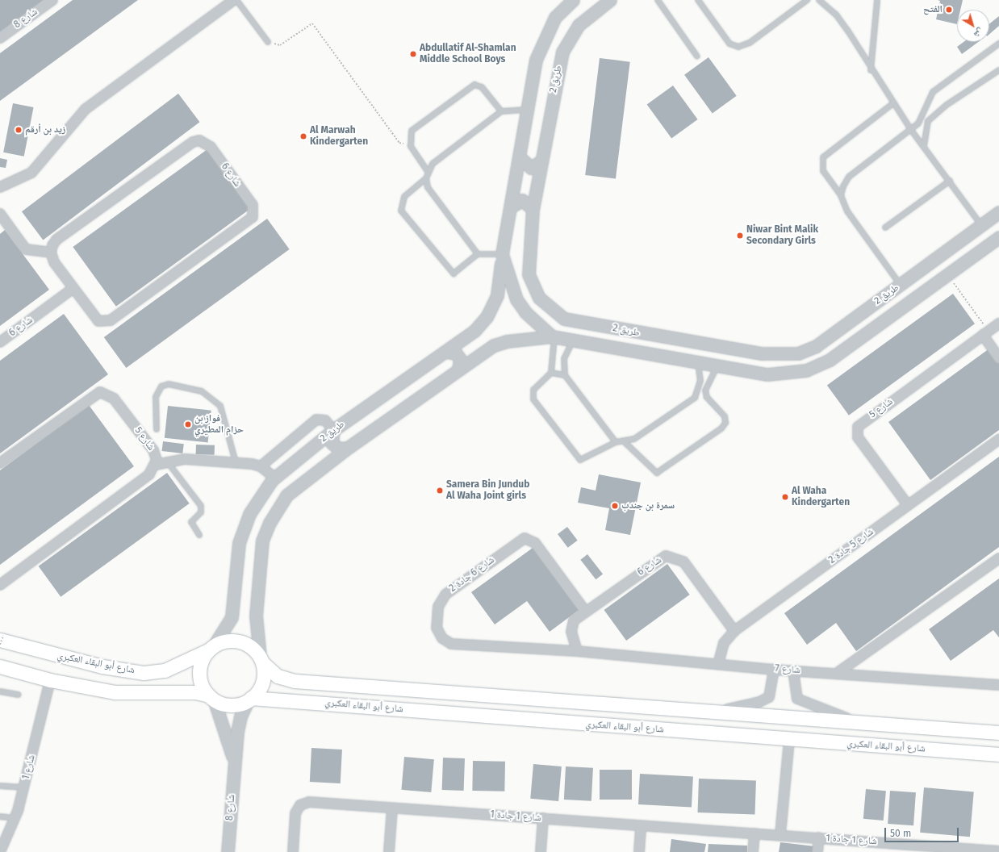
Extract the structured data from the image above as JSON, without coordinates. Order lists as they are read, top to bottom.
{
  "streets": {
    "main road": ["شارع أبو البقاء العكبري"],
    "street": [
      "شارع 8",
      "طريق 2",
      "شارع 6",
      "شارع 5",
      "شارع 5 جادة 2",
      "شارع 6 جادة 2",
      "شارع 7",
      "شارع 1",
      "شارع 1 جادة 1"
    ]
  },
  "crossings": [
    ["شارع 8", "طريق 2"],
    ["شارع 8", "شارع أبو البقاء العكبري"],
    ["طريق 2", "شارع أبو البقاء العكبري"],
    ["شارع 6", "شارع 5 جادة 2"],
    ["شارع 6", "شارع 6 جادة 2"],
    ["شارع 6", "شارع 7"],
    ["شارع 5", "شارع 5 جادة 2"],
    ["شارع 5 جادة 2", "شارع 7"],
    ["شارع 6 جادة 2", "شارع 7"]
  ],
  "places": [
    "الفتح",
    "Abdullatif Al-Shamlan Middle School Boys",
    "زيد بن أرقم",
    "Al Marwah Kindergarten",
    "Niwar Bint Malik Secondary Girls",
    "فواز بن حزام المطيري",
    "Samera Bin Jundub Al Waha Joint girls",
    "Al Waha Kindergarten",
    "سمرة بن جندب"
  ],
  "scale_bar": "50 m",
  "north": "bottom right"
}
